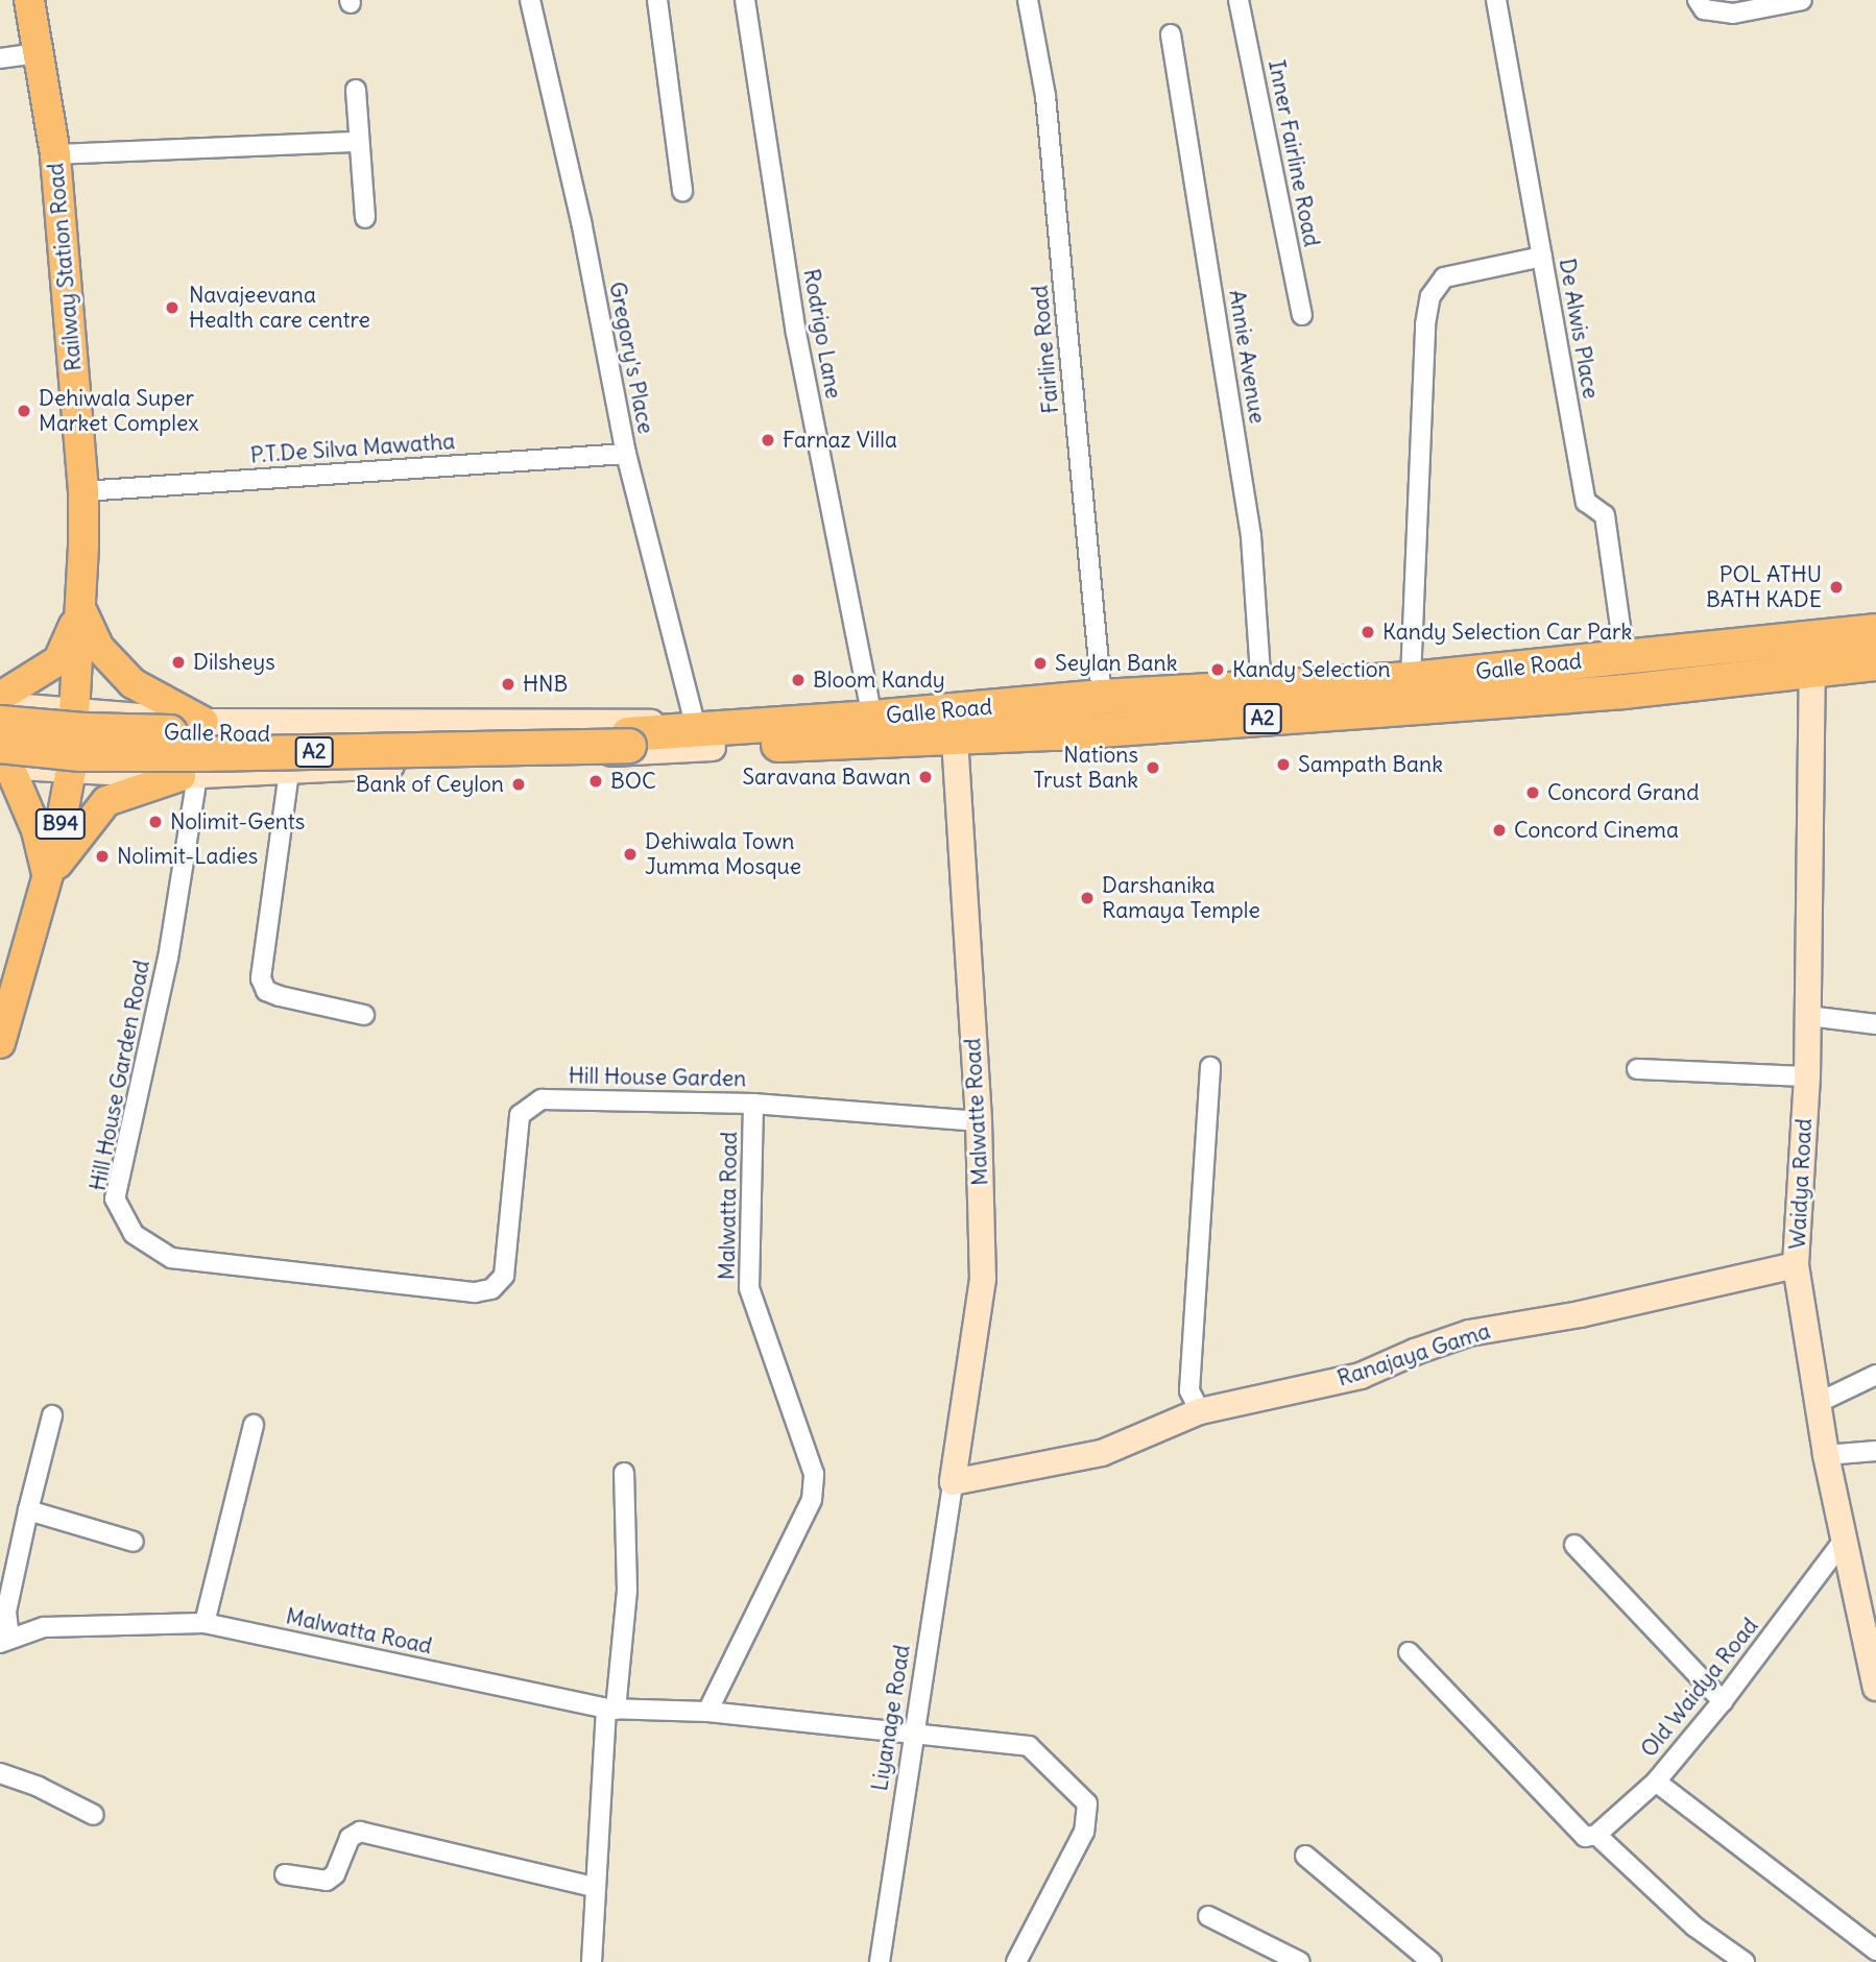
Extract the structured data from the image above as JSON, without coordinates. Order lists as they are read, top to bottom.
{
  "streets": {
    "highway": ["Galle Road", "A2"],
    "main road": ["Railway Station Road", "B94"],
    "street": [
      "Inner Fairline Road",
      "De Alwis Place",
      "Rodrigo Lane",
      "Fairline Road",
      "Annie Avenue",
      "Gregory's Place",
      "P.T.De Silva Mawatha",
      "Hill House Garden Road",
      "Hill House Garden",
      "Malwatte Road",
      "Waidya Road",
      "Malwatta Road",
      "Ranajaya Gama",
      "Old Waidya Road",
      "Liyanage Road"
    ]
  },
  "crossings": [
    ["Railway Station Road", "P.T.De Silva Mawatha"],
    ["Railway Station Road", "B94"],
    ["De Alwis Place", "Galle Road"],
    ["Rodrigo Lane", "Galle Road"],
    ["Fairline Road", "Galle Road"],
    ["Annie Avenue", "Galle Road"],
    ["Gregory's Place", "P.T.De Silva Mawatha"],
    ["Gregory's Place", "Galle Road"],
    ["Galle Road", "Malwatte Road"],
    ["Galle Road", "Waidya Road"],
    ["Hill House Garden Road", "Hill House Garden"],
    ["Hill House Garden", "Malwatte Road"],
    ["Hill House Garden", "Malwatta Road"],
    ["Malwatte Road", "Ranajaya Gama"],
    ["Malwatte Road", "Liyanage Road"],
    ["Waidya Road", "Ranajaya Gama"],
    ["Waidya Road", "Old Waidya Road"],
    ["Malwatta Road", "Liyanage Road"],
    ["Ranajaya Gama", "Liyanage Road"]
  ],
  "places": [
    "Navajeevana Health care centre",
    "Dehiwala Super Market Complex",
    "Farnaz Villa",
    "POL ATHU BATH KADE",
    "Kandy Selection Car Park",
    "Dilsheys",
    "Seylan Bank",
    "Kandy Selection",
    "Bloom Kandy",
    "HNB",
    "Sampath Bank",
    "Nations Trust Bank",
    "Saravana Bawan",
    "BOC",
    "Bank of Ceylon",
    "Concord Grand",
    "Nolimit-Gents",
    "Concord Cinema",
    "Dehiwala Town Jumma Mosque",
    "Nolimit-Ladies",
    "Darshanika Ramaya Temple"
  ]
}
